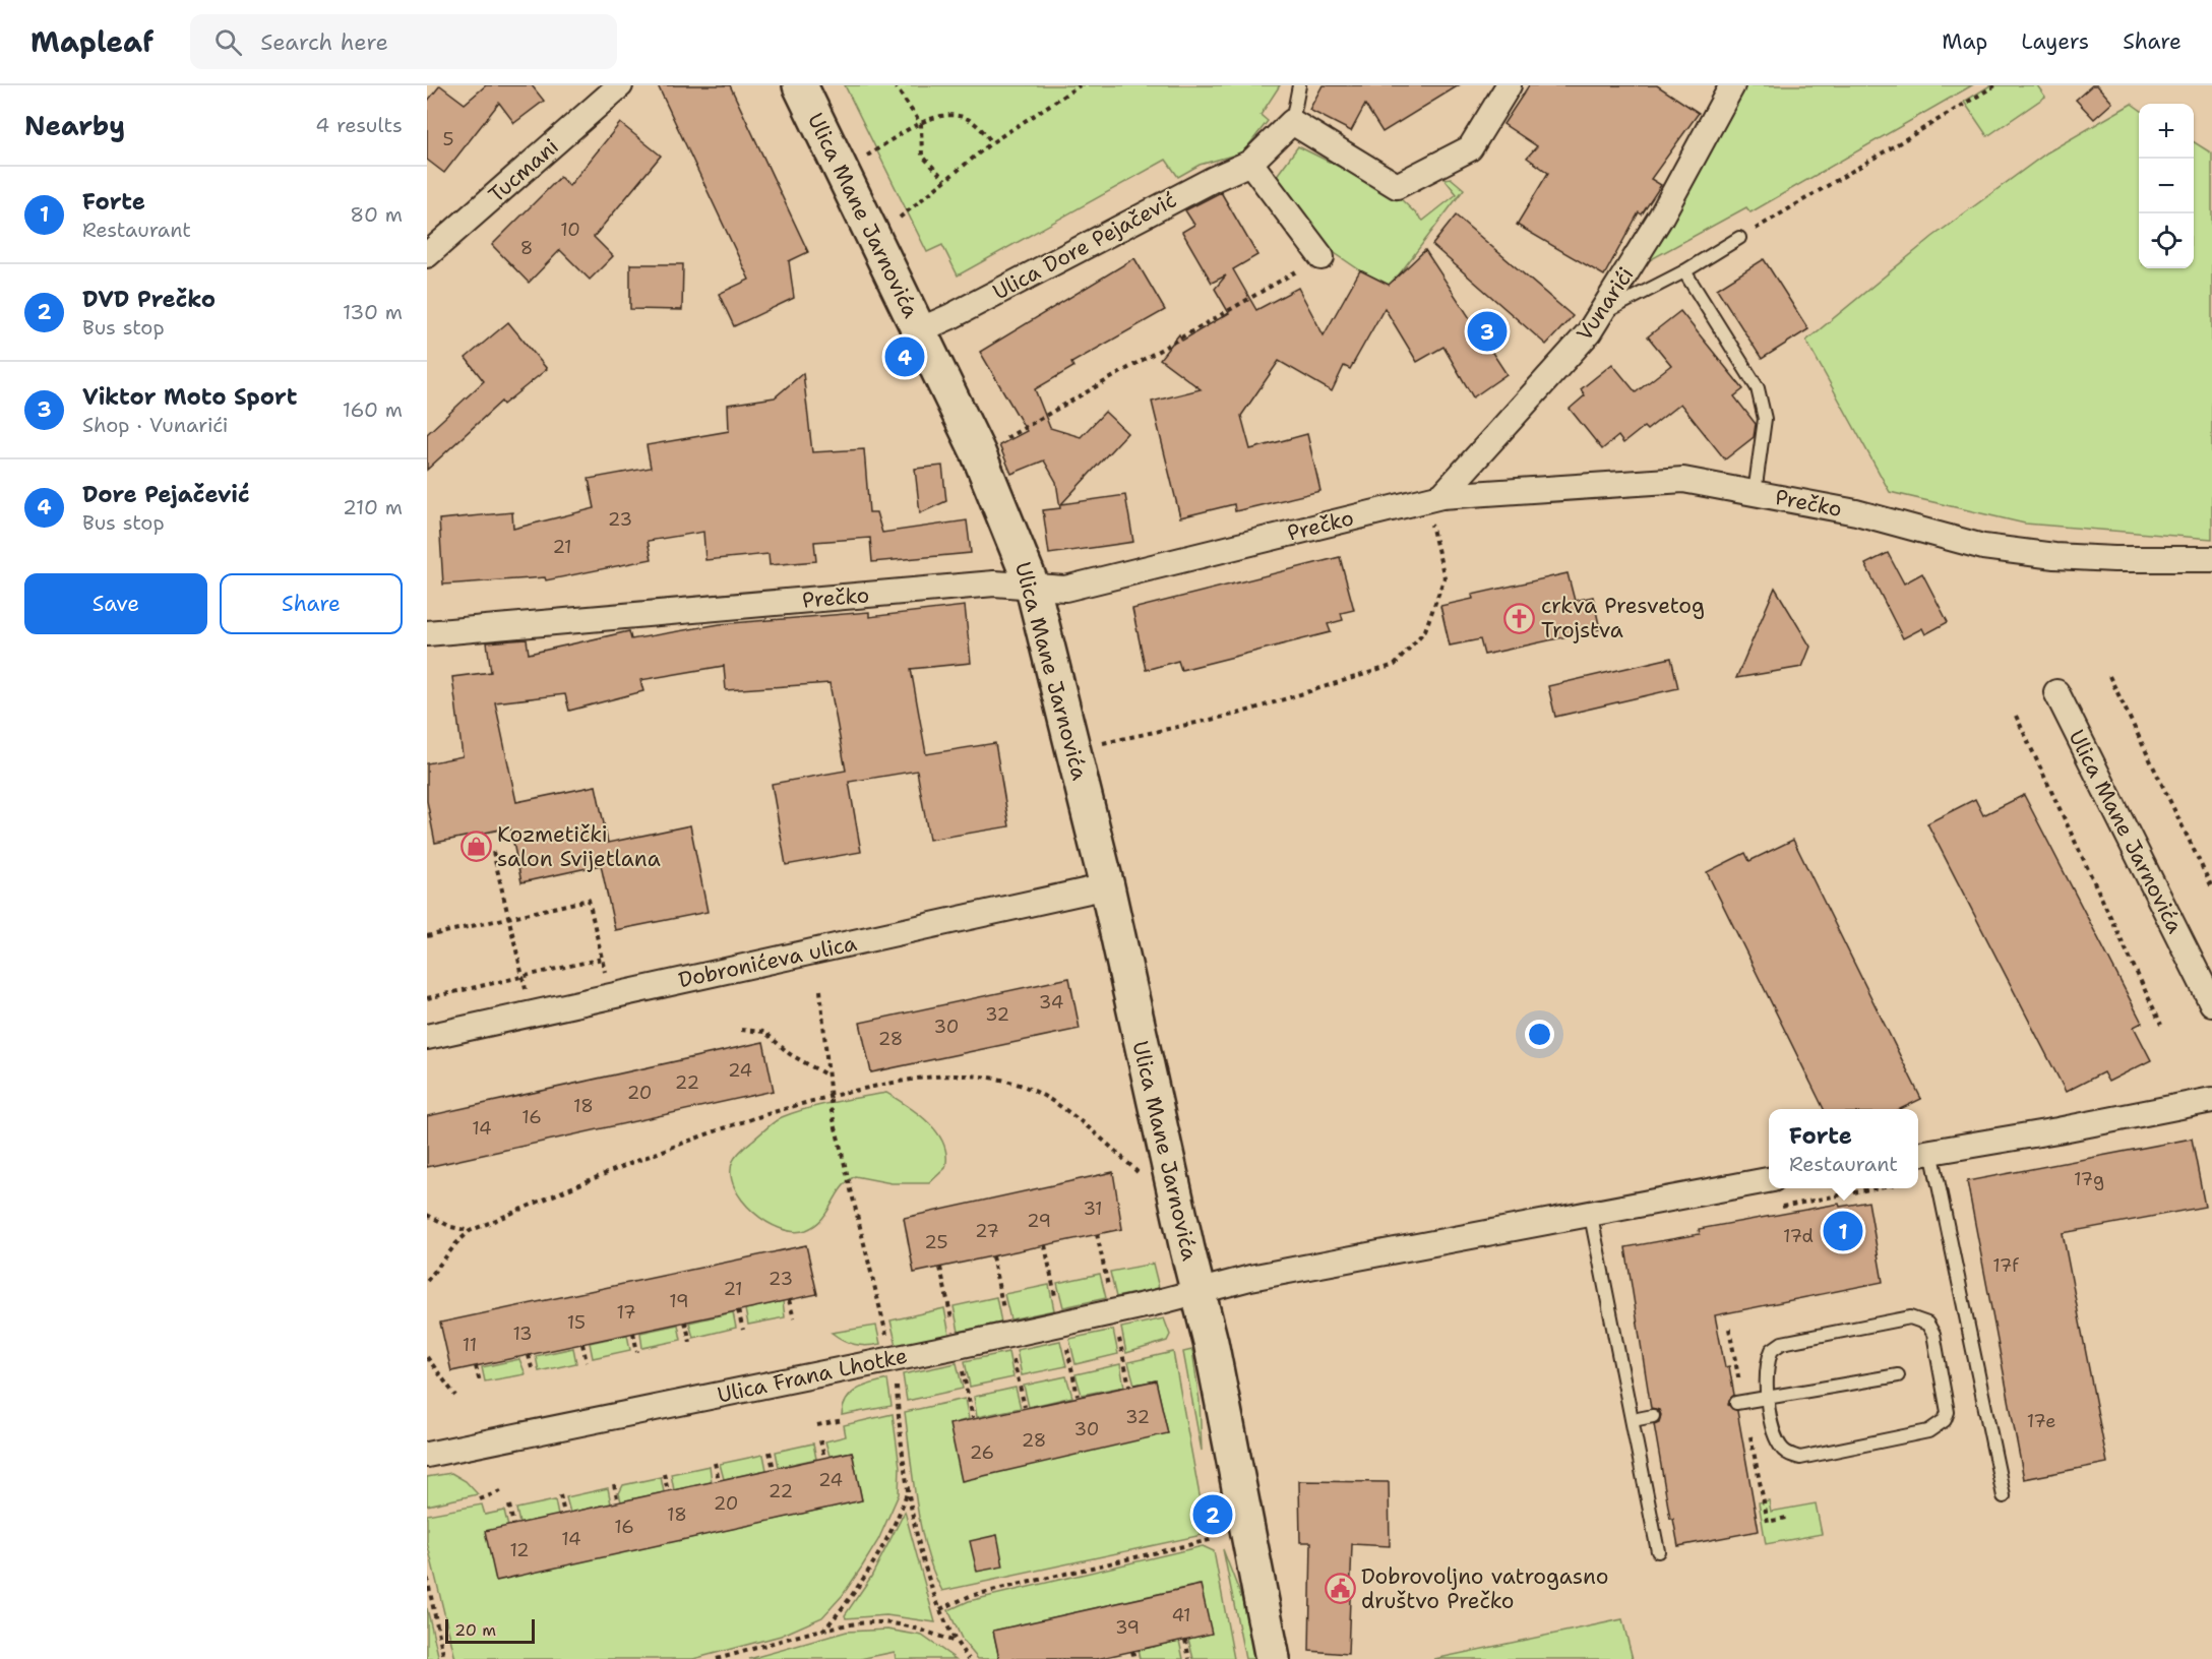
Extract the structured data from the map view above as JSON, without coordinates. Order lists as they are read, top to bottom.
{
  "streets": {
    "street": [
      "Tucmani",
      "Ulica Mane Jarnovića",
      "Ulica Dore Pejačević",
      "Vunarići",
      "Prečko",
      "Dobronićeva ulica",
      "Ulica Frana Lhotke"
    ]
  },
  "crossings": [
    ["Ulica Mane Jarnovića", "Ulica Dore Pejačević"],
    ["Ulica Mane Jarnovića", "Prečko"],
    ["Ulica Mane Jarnovića", "Dobronićeva ulica"],
    ["Ulica Mane Jarnovića", "Ulica Frana Lhotke"],
    ["Vunarići", "Prečko"]
  ],
  "places": {
    "church": ["crkva Presvetog Trojstva"],
    "shop": ["Kozmetički salon Svijetlana"],
    "public building": ["Dobrovoljno vatrogasno društvo Prečko"]
  },
  "house_numbers": [
    "5",
    "10",
    "8",
    "23",
    "21",
    "34",
    "32",
    "30",
    "28",
    "24",
    "22",
    "20",
    "18",
    "16",
    "14",
    "17g",
    "31",
    "29",
    "27",
    "17d",
    "25",
    "17f",
    "23",
    "21",
    "19",
    "17",
    "15",
    "13",
    "11",
    "32",
    "17e",
    "30",
    "28",
    "26",
    "24",
    "22",
    "20",
    "18",
    "16",
    "14",
    "12",
    "41",
    "39"
  ],
  "scale_bar": "20 m",
  "page": {
    "header": "Mapleaf",
    "search": "Search here",
    "nav": ["Map", "Layers", "Share"],
    "heading": ["Nearby", "4 results"],
    "map_buttons": ["+", "−"],
    "list": [
      {
        "mark": "1",
        "name": "Forte",
        "note": "Restaurant",
        "value": "80 m"
      },
      {
        "mark": "2",
        "name": "DVD Prečko",
        "note": "Bus stop",
        "value": "130 m"
      },
      {
        "mark": "3",
        "name": "Viktor Moto Sport",
        "note": "Shop · Vunarići",
        "value": "160 m"
      },
      {
        "mark": "4",
        "name": "Dore Pejačević",
        "note": "Bus stop",
        "value": "210 m"
      }
    ],
    "pins": [
      "3",
      "4",
      "1",
      "2"
    ],
    "buttons": ["Save", "Share"],
    "popup": ["Forte", "Restaurant"],
    "scale": "20 m"
  }
}
